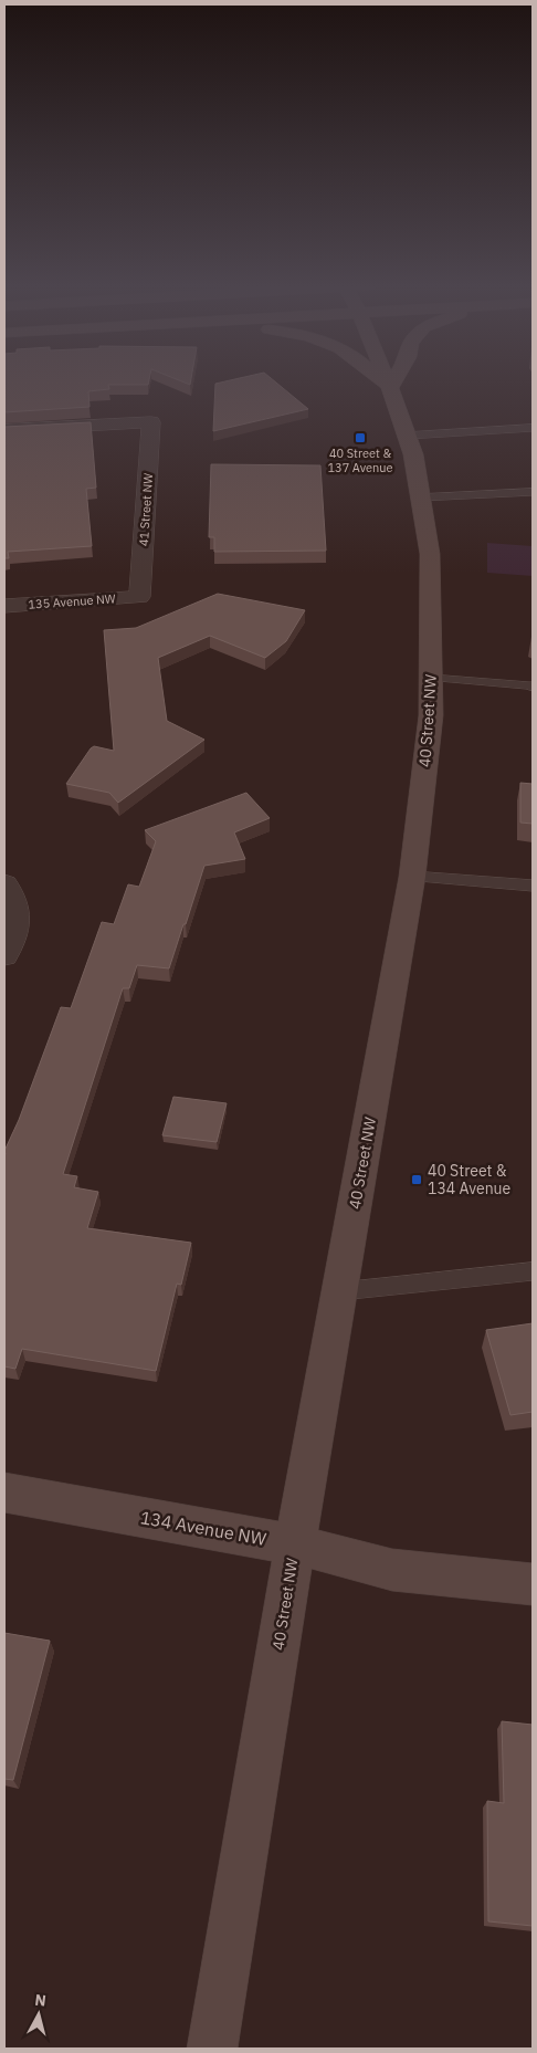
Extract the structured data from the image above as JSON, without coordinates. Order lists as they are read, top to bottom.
{
  "streets": {
    "main road": ["40 Street NW", "134 Avenue NW"],
    "street": ["41 Street NW", "135 Avenue NW"]
  },
  "crossings": [
    ["41 Street NW", "135 Avenue NW"],
    ["40 Street NW", "134 Avenue NW"]
  ],
  "places": {
    "transit": ["40 Street & 137 Avenue", "40 Street & 134 Avenue"]
  },
  "north": "top"
}
